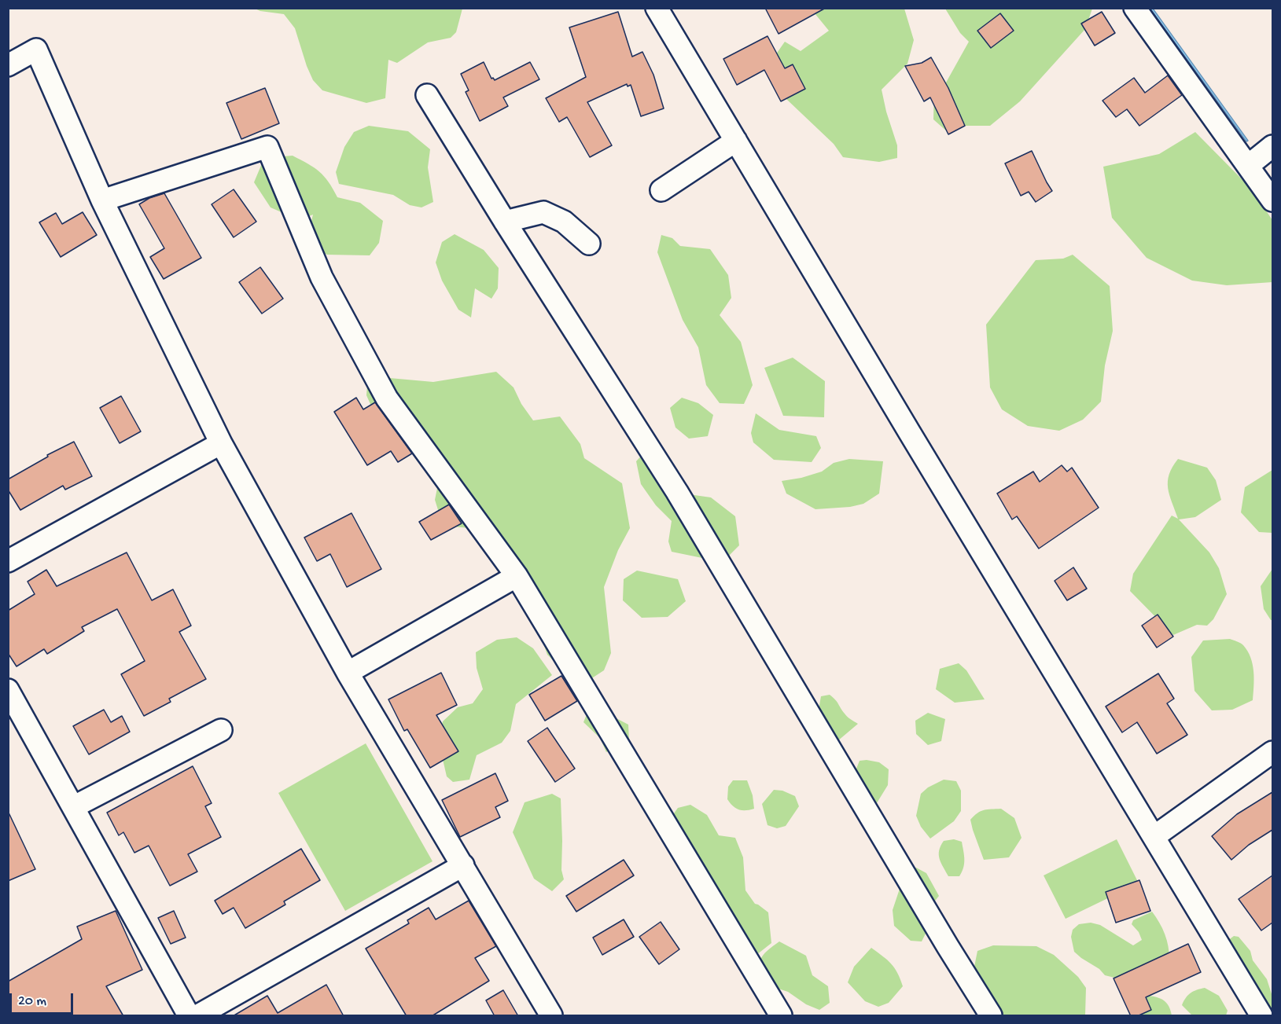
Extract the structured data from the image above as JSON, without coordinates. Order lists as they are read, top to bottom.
{
  "scale_bar": "20 m"
}
